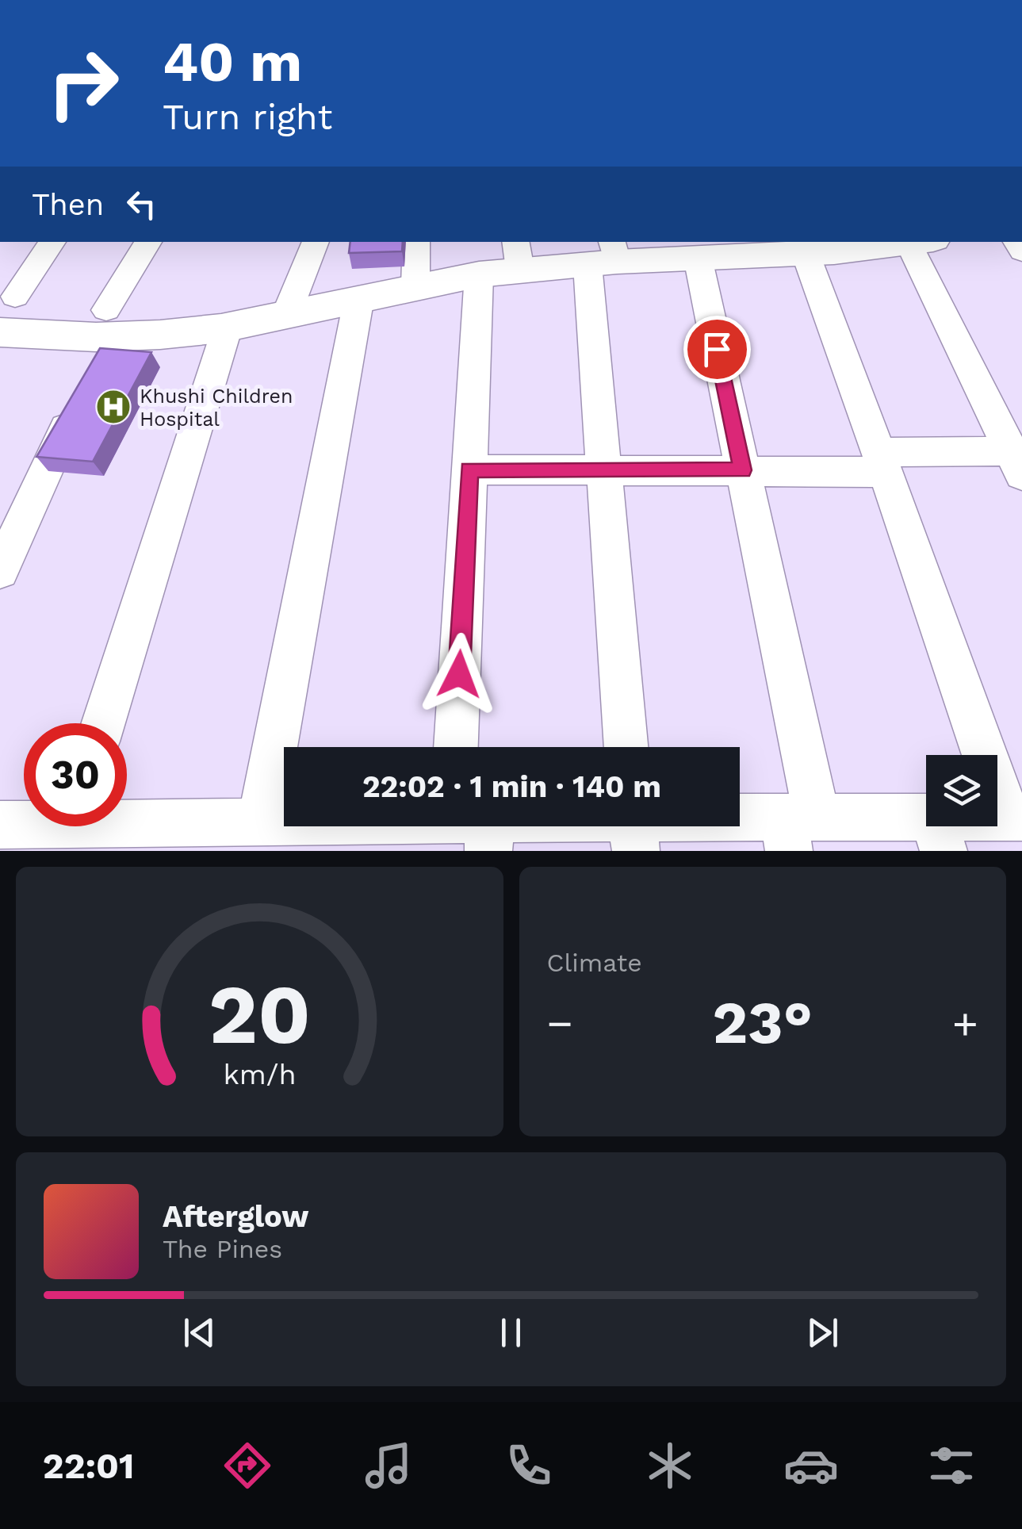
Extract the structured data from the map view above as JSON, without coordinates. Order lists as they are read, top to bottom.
{
  "places": {
    "hospital": ["Khushi Children Hospital"]
  },
  "page": {
    "turn": ["40 m", "Turn right"],
    "then": "Then",
    "limit": "30",
    "trip": "22:02 · 1 min · 140 m",
    "tile": "Climate",
    "heat": ["−", "23°", "+"],
    "song": ["Afterglow", "The Pines"],
    "tabs": "22:01",
    "gauge": ["20", "km/h"]
  }
}
